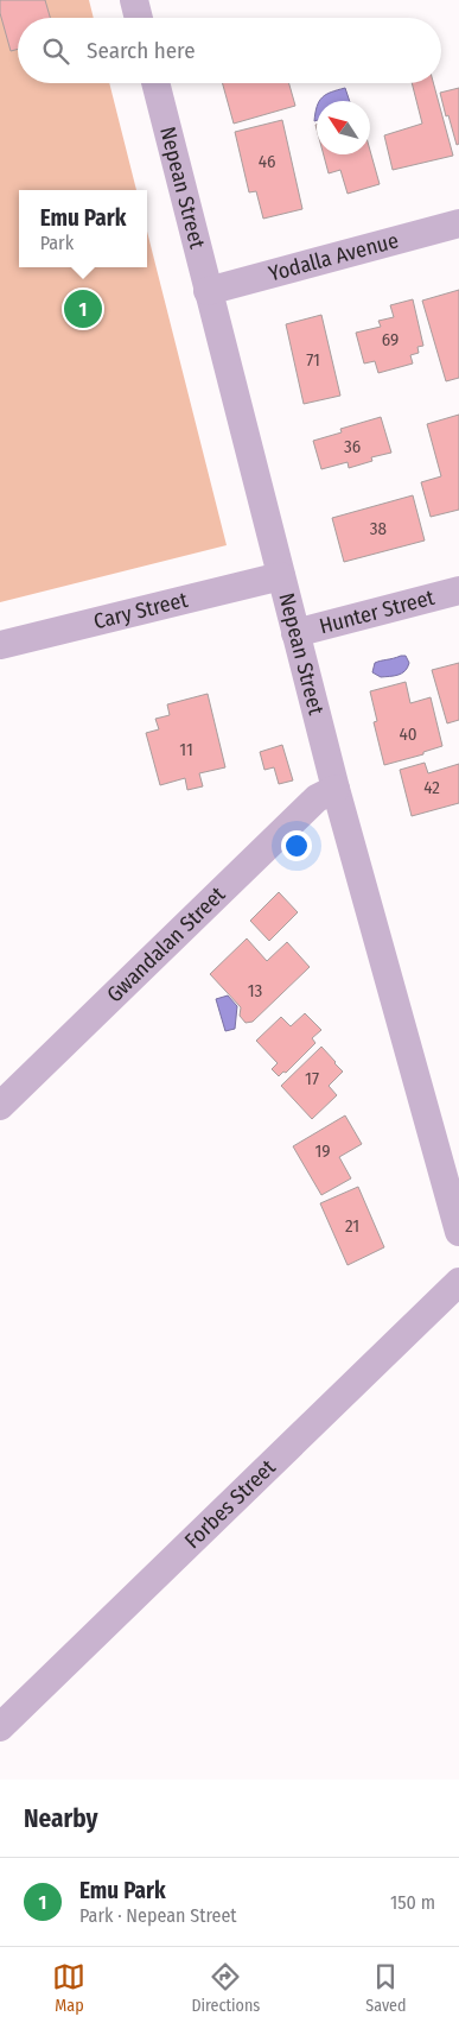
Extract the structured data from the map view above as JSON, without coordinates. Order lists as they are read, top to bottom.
{
  "streets": {
    "street": [
      "Nepean Street",
      "Yodalla Avenue",
      "Cary Street",
      "Hunter Street",
      "Gwandalan Street",
      "Forbes Street"
    ]
  },
  "crossings": [
    ["Nepean Street", "Yodalla Avenue"],
    ["Nepean Street", "Cary Street"],
    ["Nepean Street", "Hunter Street"],
    ["Nepean Street", "Gwandalan Street"]
  ],
  "house_numbers": [
    "46",
    "69",
    "71",
    "36",
    "38",
    "40",
    "11",
    "42",
    "13",
    "17",
    "19",
    "21"
  ],
  "north": "top left",
  "page": {
    "search": "Search here",
    "popup": ["Emu Park", "Park"],
    "pins": "1",
    "heading": "Nearby",
    "list": [
      {
        "mark": "1",
        "name": "Emu Park",
        "note": "Park · Nepean Street",
        "value": "150 m"
      }
    ],
    "nav": ["Map", "Directions", "Saved"]
  }
}
